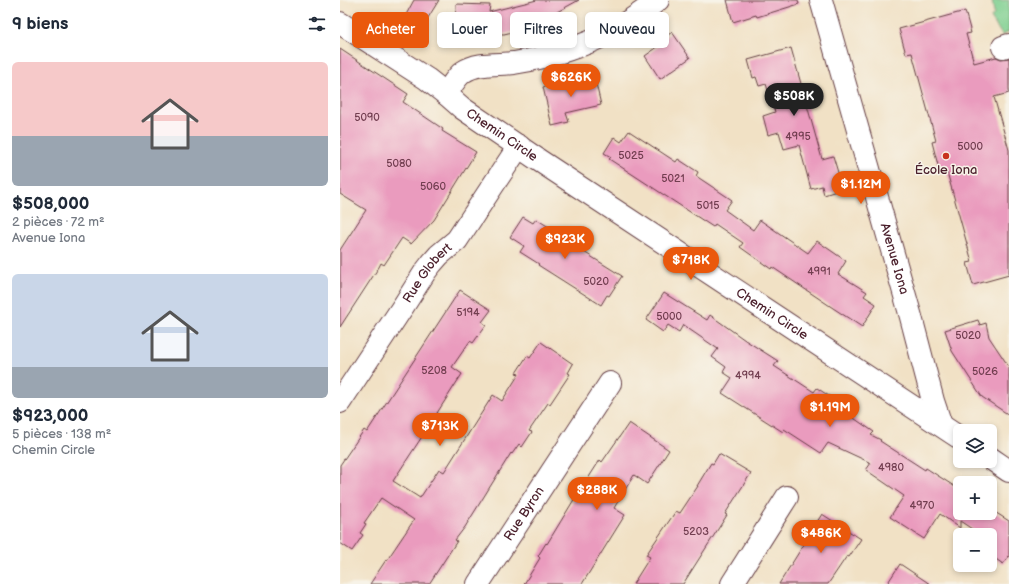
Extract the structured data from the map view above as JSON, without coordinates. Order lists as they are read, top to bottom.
{
  "streets": {
    "street": [
      "Chemin Circle",
      "Avenue Iona",
      "Rue Globert",
      "Rue Byron"
    ]
  },
  "crossings": [
    ["Chemin Circle", "Avenue Iona"],
    ["Chemin Circle", "Rue Globert"]
  ],
  "places": ["École Iona"],
  "house_numbers": [
    "5090",
    "4995",
    "5000",
    "5025",
    "5080",
    "5021",
    "5060",
    "5015",
    "4991",
    "5020",
    "5194",
    "5000",
    "5020",
    "5208",
    "5026",
    "4994",
    "4980",
    "4970",
    "5203"
  ],
  "page": {
    "heading": "9 biens",
    "chip": [
      "Acheter",
      "Louer",
      "Filtres",
      "Nouveau"
    ],
    "list": [
      {
        "name": "$508,000",
        "note": "2 pièces · 72 m² · Avenue Iona"
      },
      {
        "name": "$923,000",
        "note": "5 pièces · 138 m² · Chemin Circle"
      }
    ],
    "price": [
      "$626K",
      "$508K",
      "$1.12M",
      "$923K",
      "$718K",
      "$1.19M",
      "$713K",
      "$288K",
      "$486K"
    ],
    "map_buttons": ["+", "−"]
  }
}
